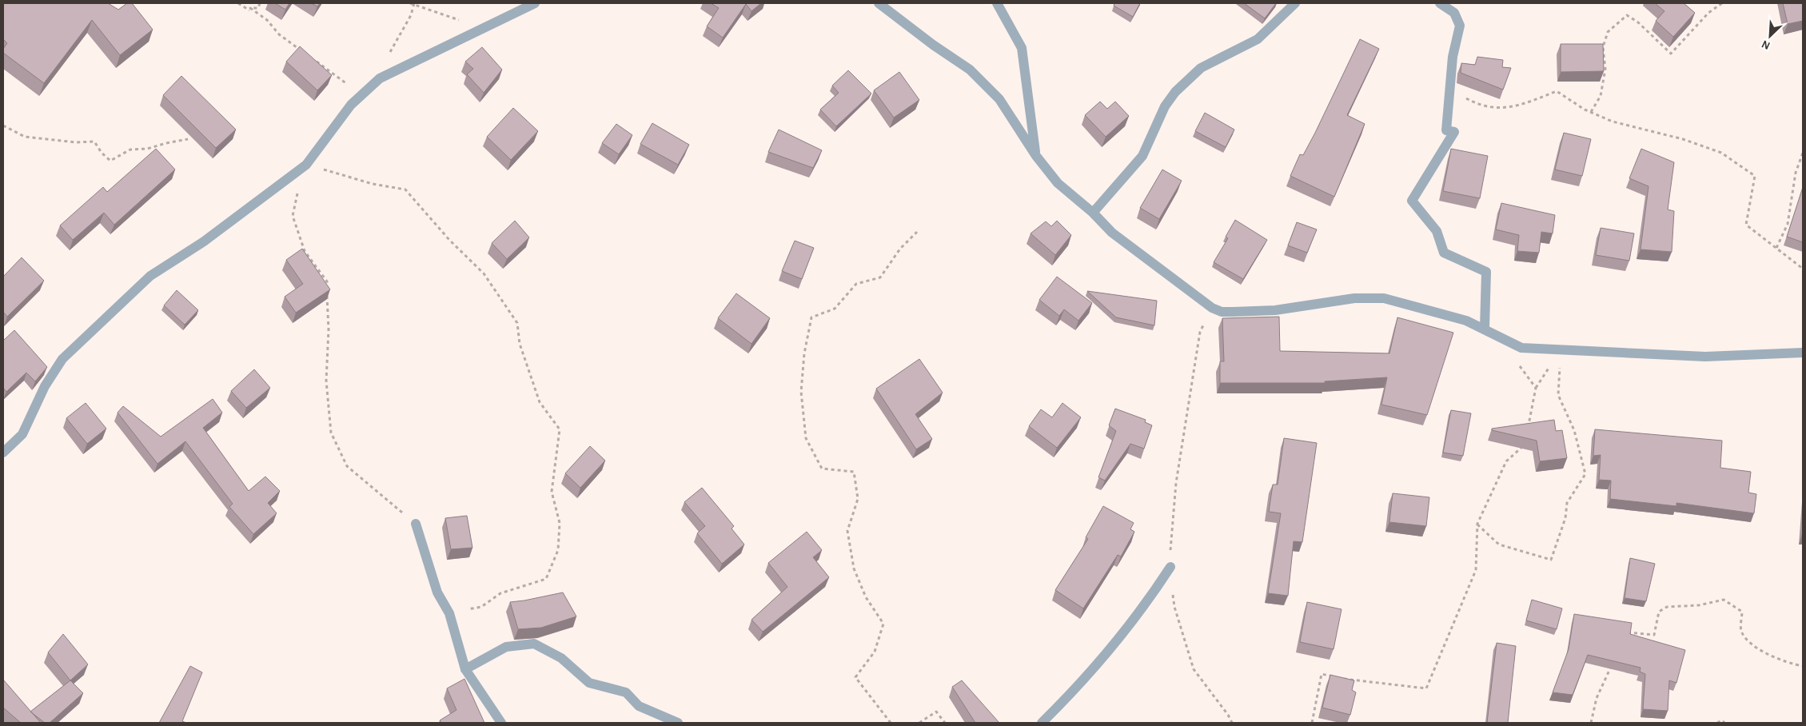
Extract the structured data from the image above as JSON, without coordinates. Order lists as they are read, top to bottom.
{
  "north": "bottom left"
}
